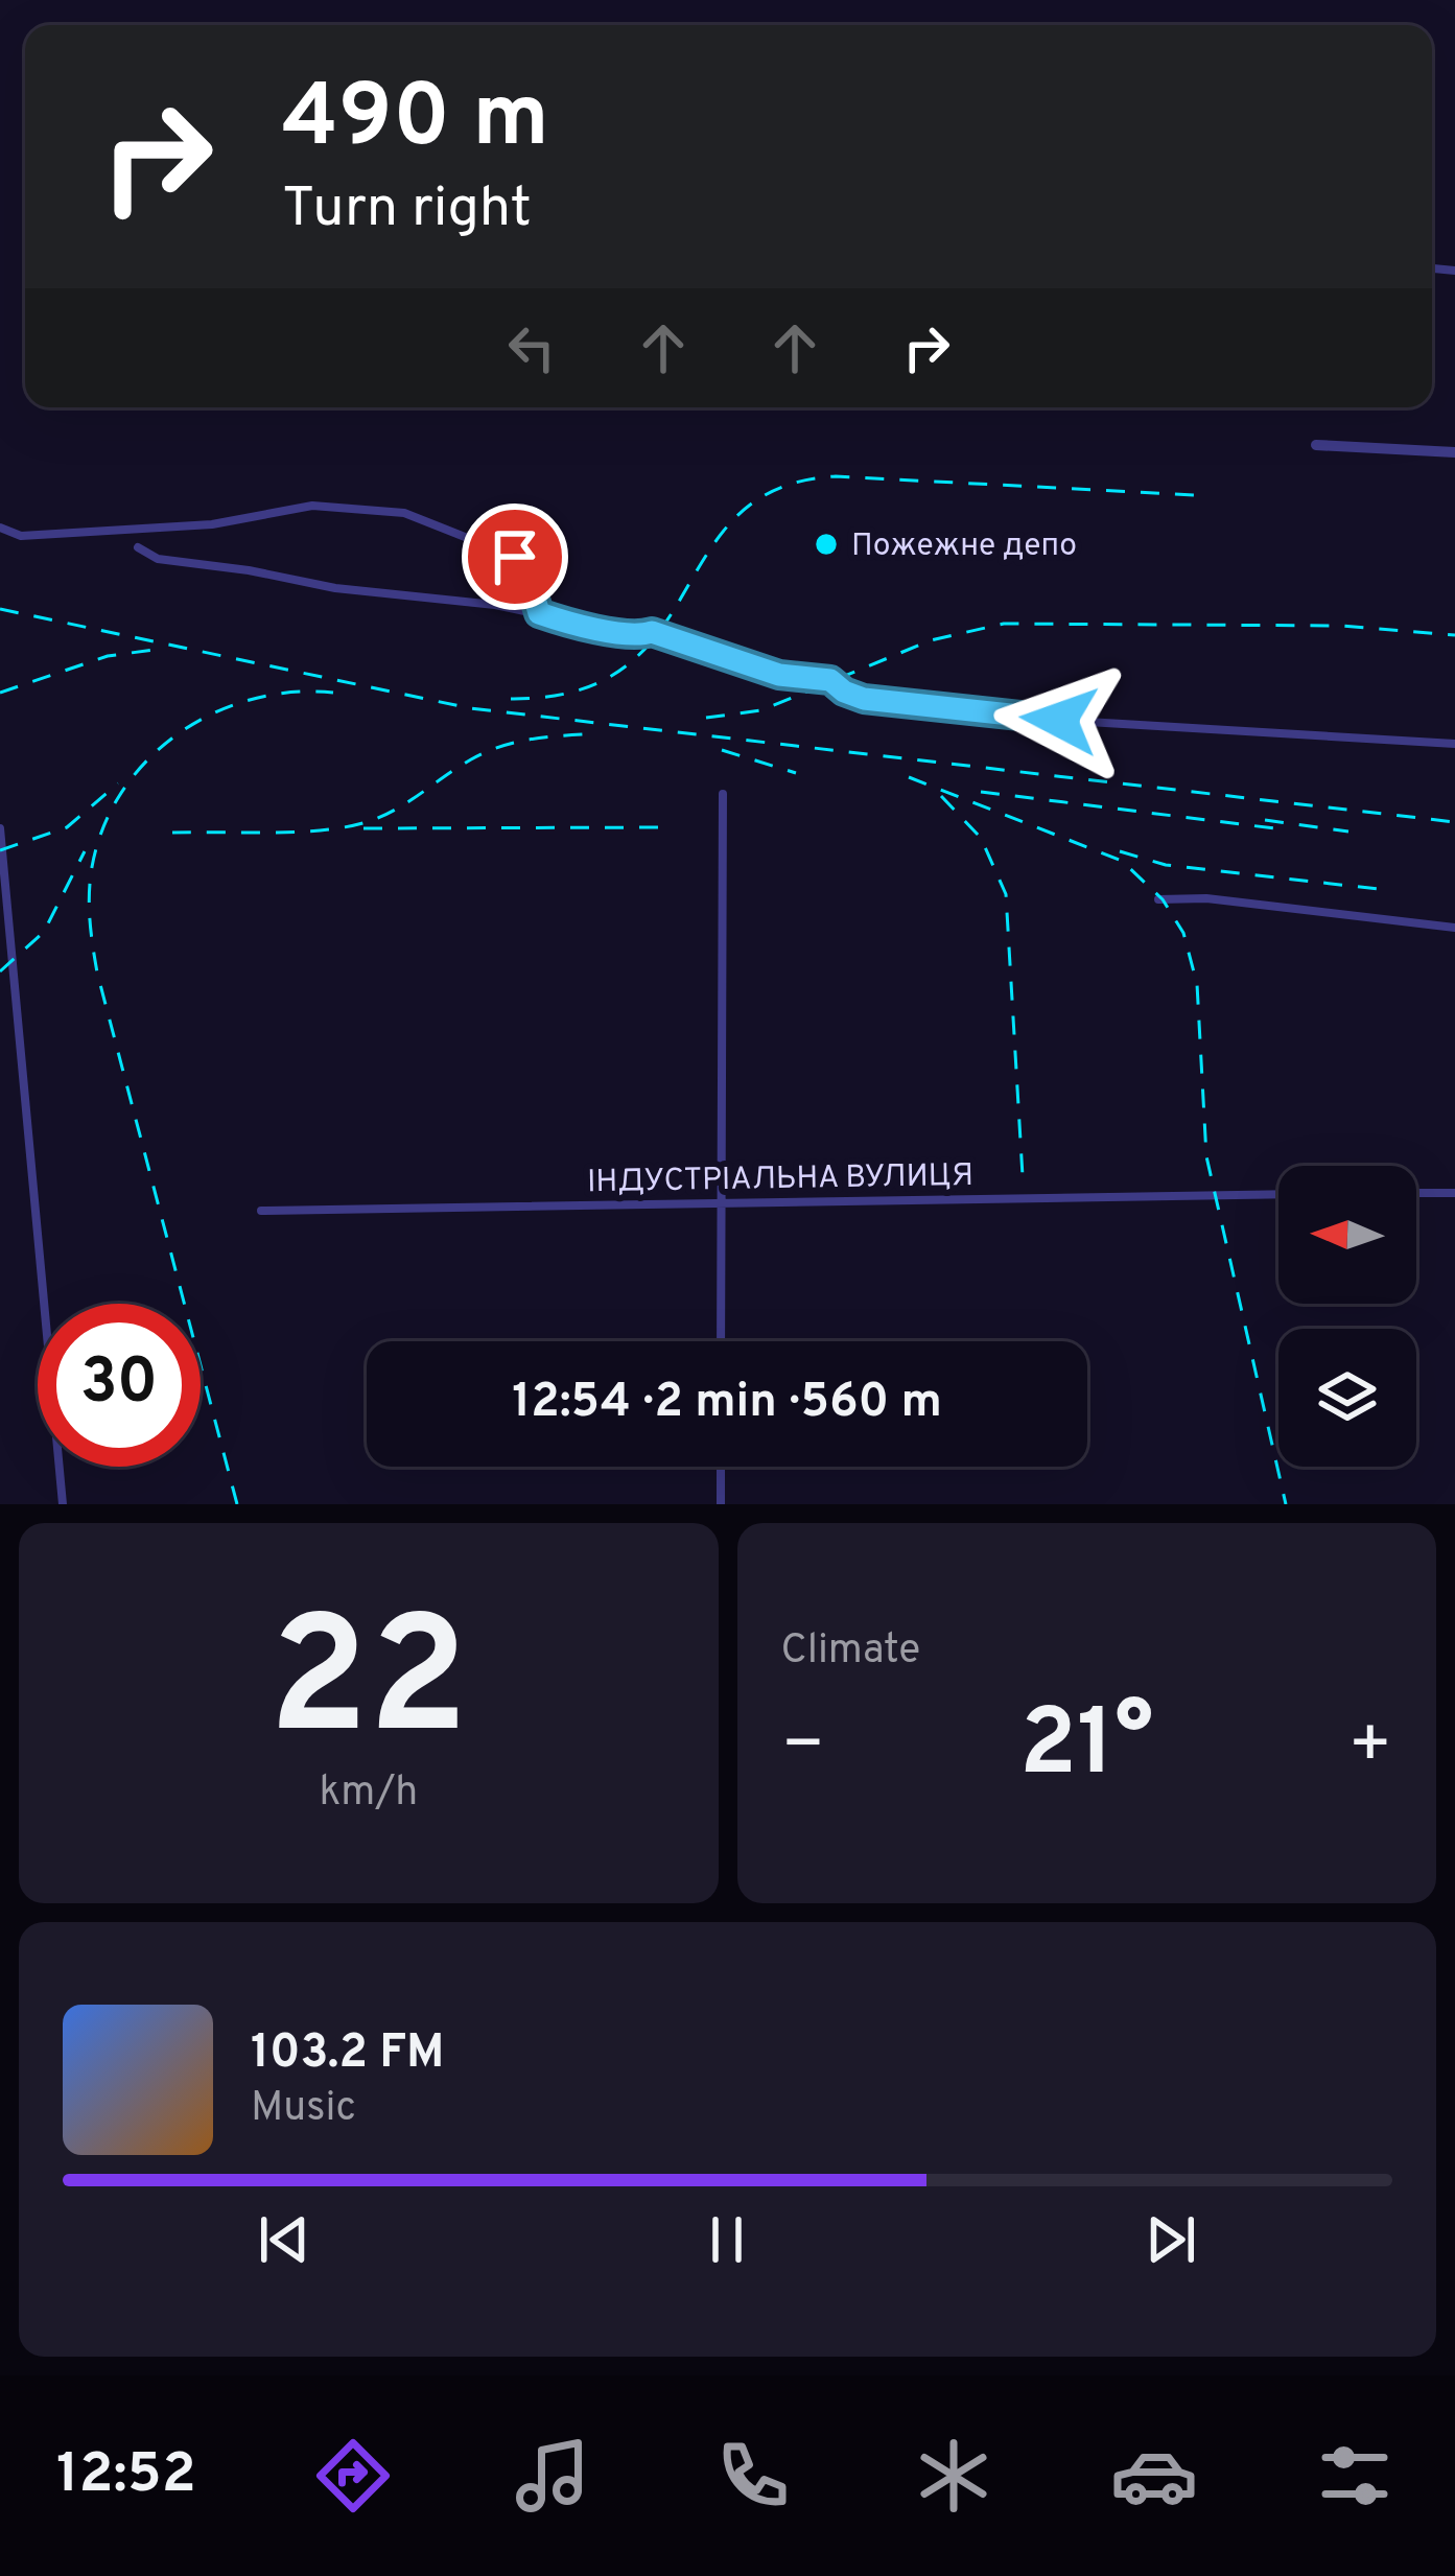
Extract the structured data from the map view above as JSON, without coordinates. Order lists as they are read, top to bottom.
{
  "streets": {
    "street": ["ІНДУСТРІАЛЬНА ВУЛИЦЯ"]
  },
  "places": ["Пожежне депо"],
  "north": "left",
  "page": {
    "turn": ["490 m", "Turn right"],
    "limit": "30",
    "trip": "12:54 · 2 min · 560 m",
    "tile": [
      ["22", "km/h"],
      "Climate"
    ],
    "heat": ["−", "21°", "+"],
    "song": ["103.2 FM", "Music"],
    "tabs": "12:52"
  }
}
